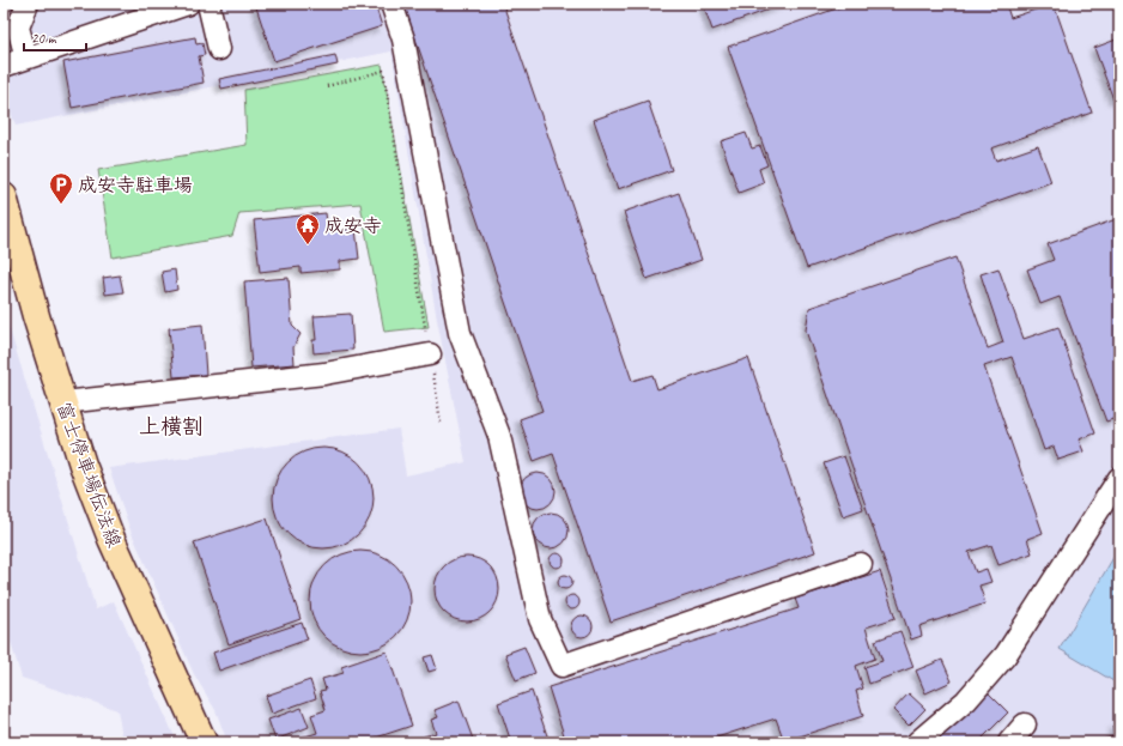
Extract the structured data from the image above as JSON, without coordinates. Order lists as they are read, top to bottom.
{
  "streets": {
    "main road": ["富士停車場伝法線"]
  },
  "districts": ["上横割"],
  "places": {
    "parking": ["成安寺駐車場"],
    "temple": ["成安寺"]
  },
  "scale_bar": "20 m"
}
